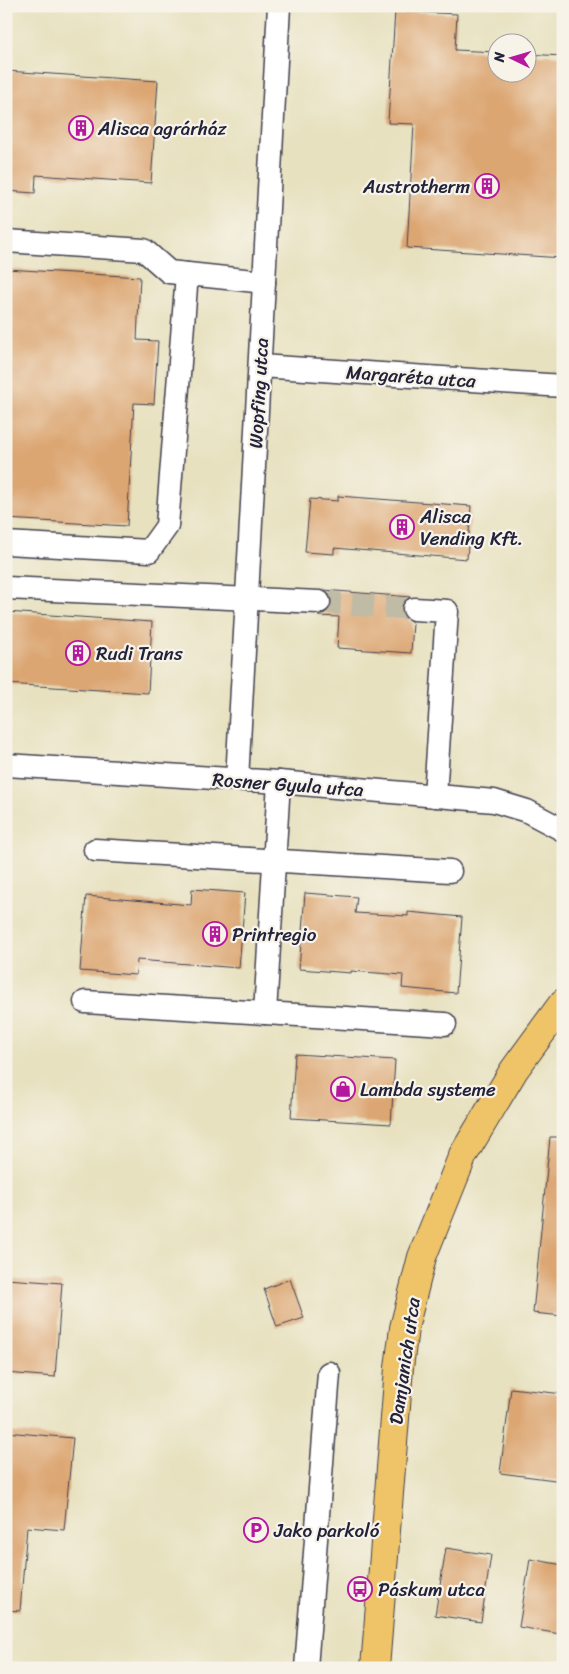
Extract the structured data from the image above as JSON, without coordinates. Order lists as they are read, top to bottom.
{
  "streets": {
    "main road": ["Damjanich utca"],
    "street": ["Margaréta utca", "Wopfing utca", "Rosner Gyula utca"]
  },
  "crossings": [
    ["Margaréta utca", "Wopfing utca"],
    ["Wopfing utca", "Rosner Gyula utca"]
  ],
  "places": {
    "building": [
      "Alisca agrárház",
      "Austrotherm",
      "Alisca Vending Kft.",
      "Rudi Trans",
      "Printregio"
    ],
    "shop": ["Lambda systeme"],
    "parking": ["Jako parkoló"],
    "bus stop": ["Páskum utca"]
  },
  "north": "left"
}
